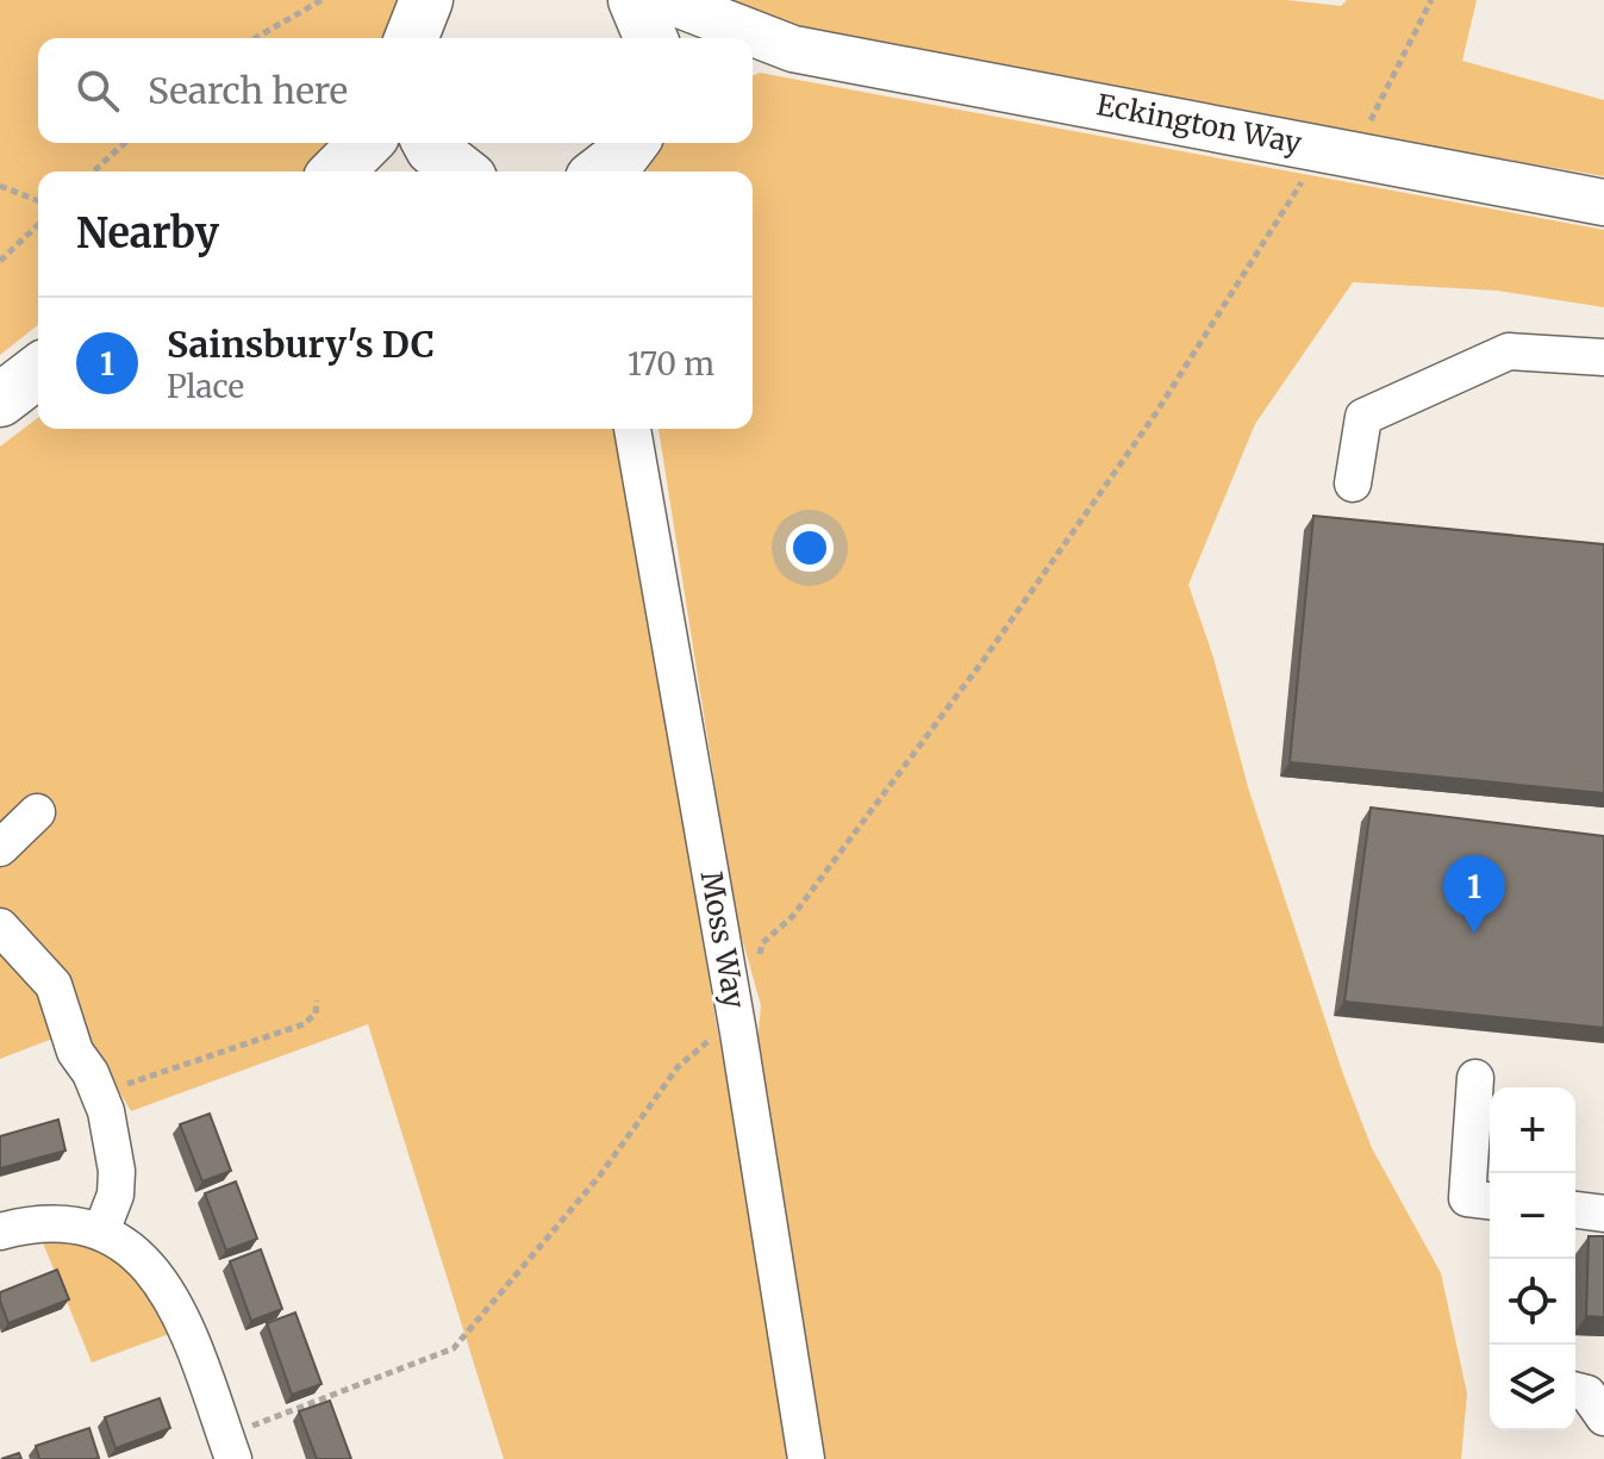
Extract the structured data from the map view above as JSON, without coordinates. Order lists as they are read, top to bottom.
{
  "streets": {
    "main road": ["Eckington Way"],
    "street": ["Moss Way"]
  },
  "page": {
    "search": "Search here",
    "heading": "Nearby",
    "list": [
      {
        "mark": "1",
        "name": "Sainsbury's DC",
        "note": "Place",
        "value": "170 m"
      }
    ],
    "pins": "1",
    "map_buttons": ["+", "−"]
  }
}
